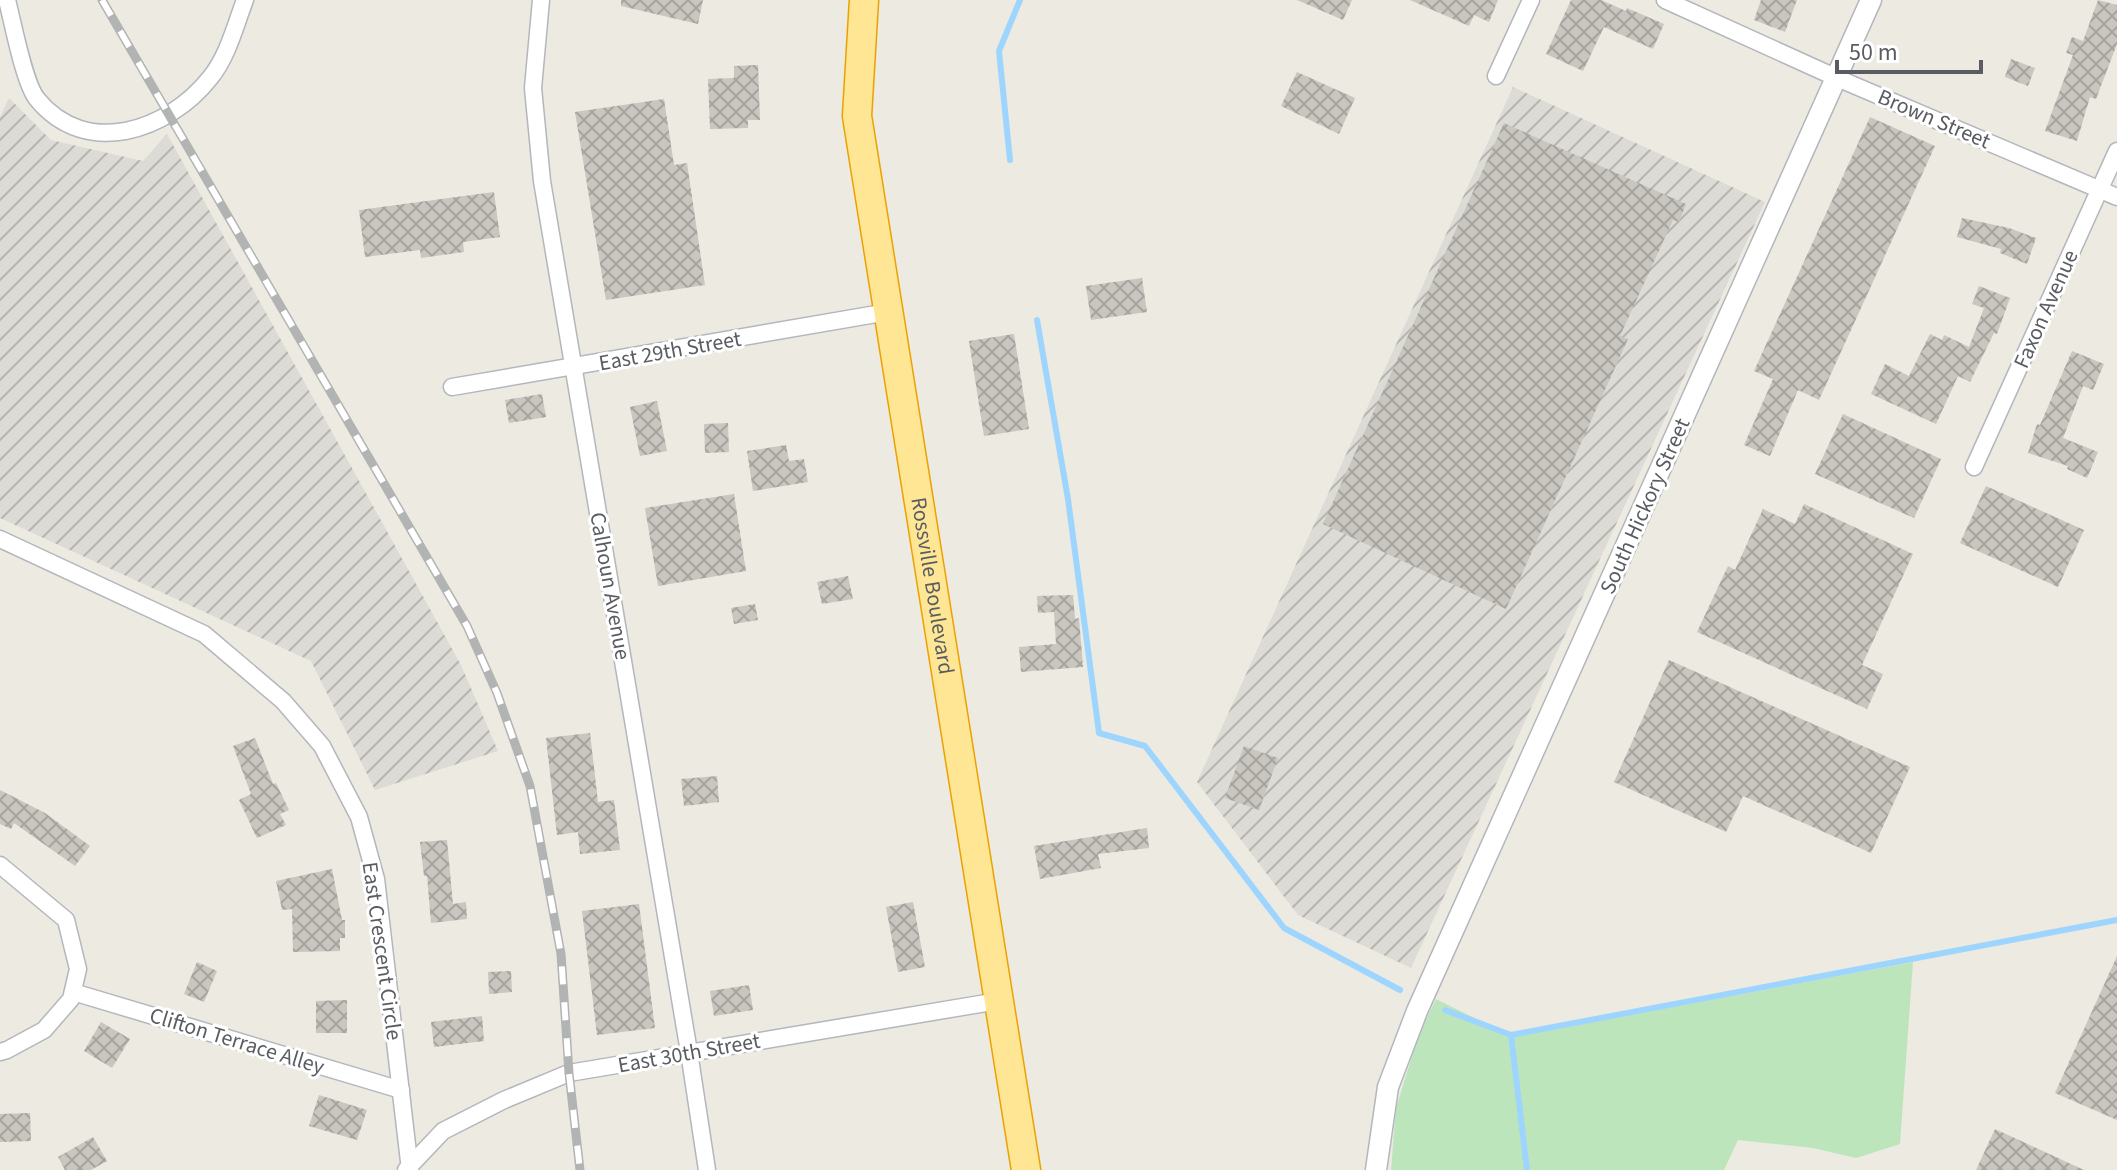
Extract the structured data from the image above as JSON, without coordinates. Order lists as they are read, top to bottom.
{
  "streets": {
    "highway": ["Rossville Boulevard"],
    "street": [
      "Brown Street",
      "Faxon Avenue",
      "East 29th Street",
      "South Hickory Street",
      "Calhoun Avenue",
      "East Crescent Circle",
      "Clifton Terrace Alley",
      "East 30th Street"
    ]
  },
  "crossings": [
    ["Brown Street", "Faxon Avenue"],
    ["Brown Street", "South Hickory Street"],
    ["East 29th Street", "Calhoun Avenue"],
    ["East 29th Street", "Rossville Boulevard"],
    ["Calhoun Avenue", "East 30th Street"],
    ["Rossville Boulevard", "East 30th Street"],
    ["East Crescent Circle", "Clifton Terrace Alley"],
    ["East Crescent Circle", "East 30th Street"]
  ],
  "scale_bar": "50 m"
}
